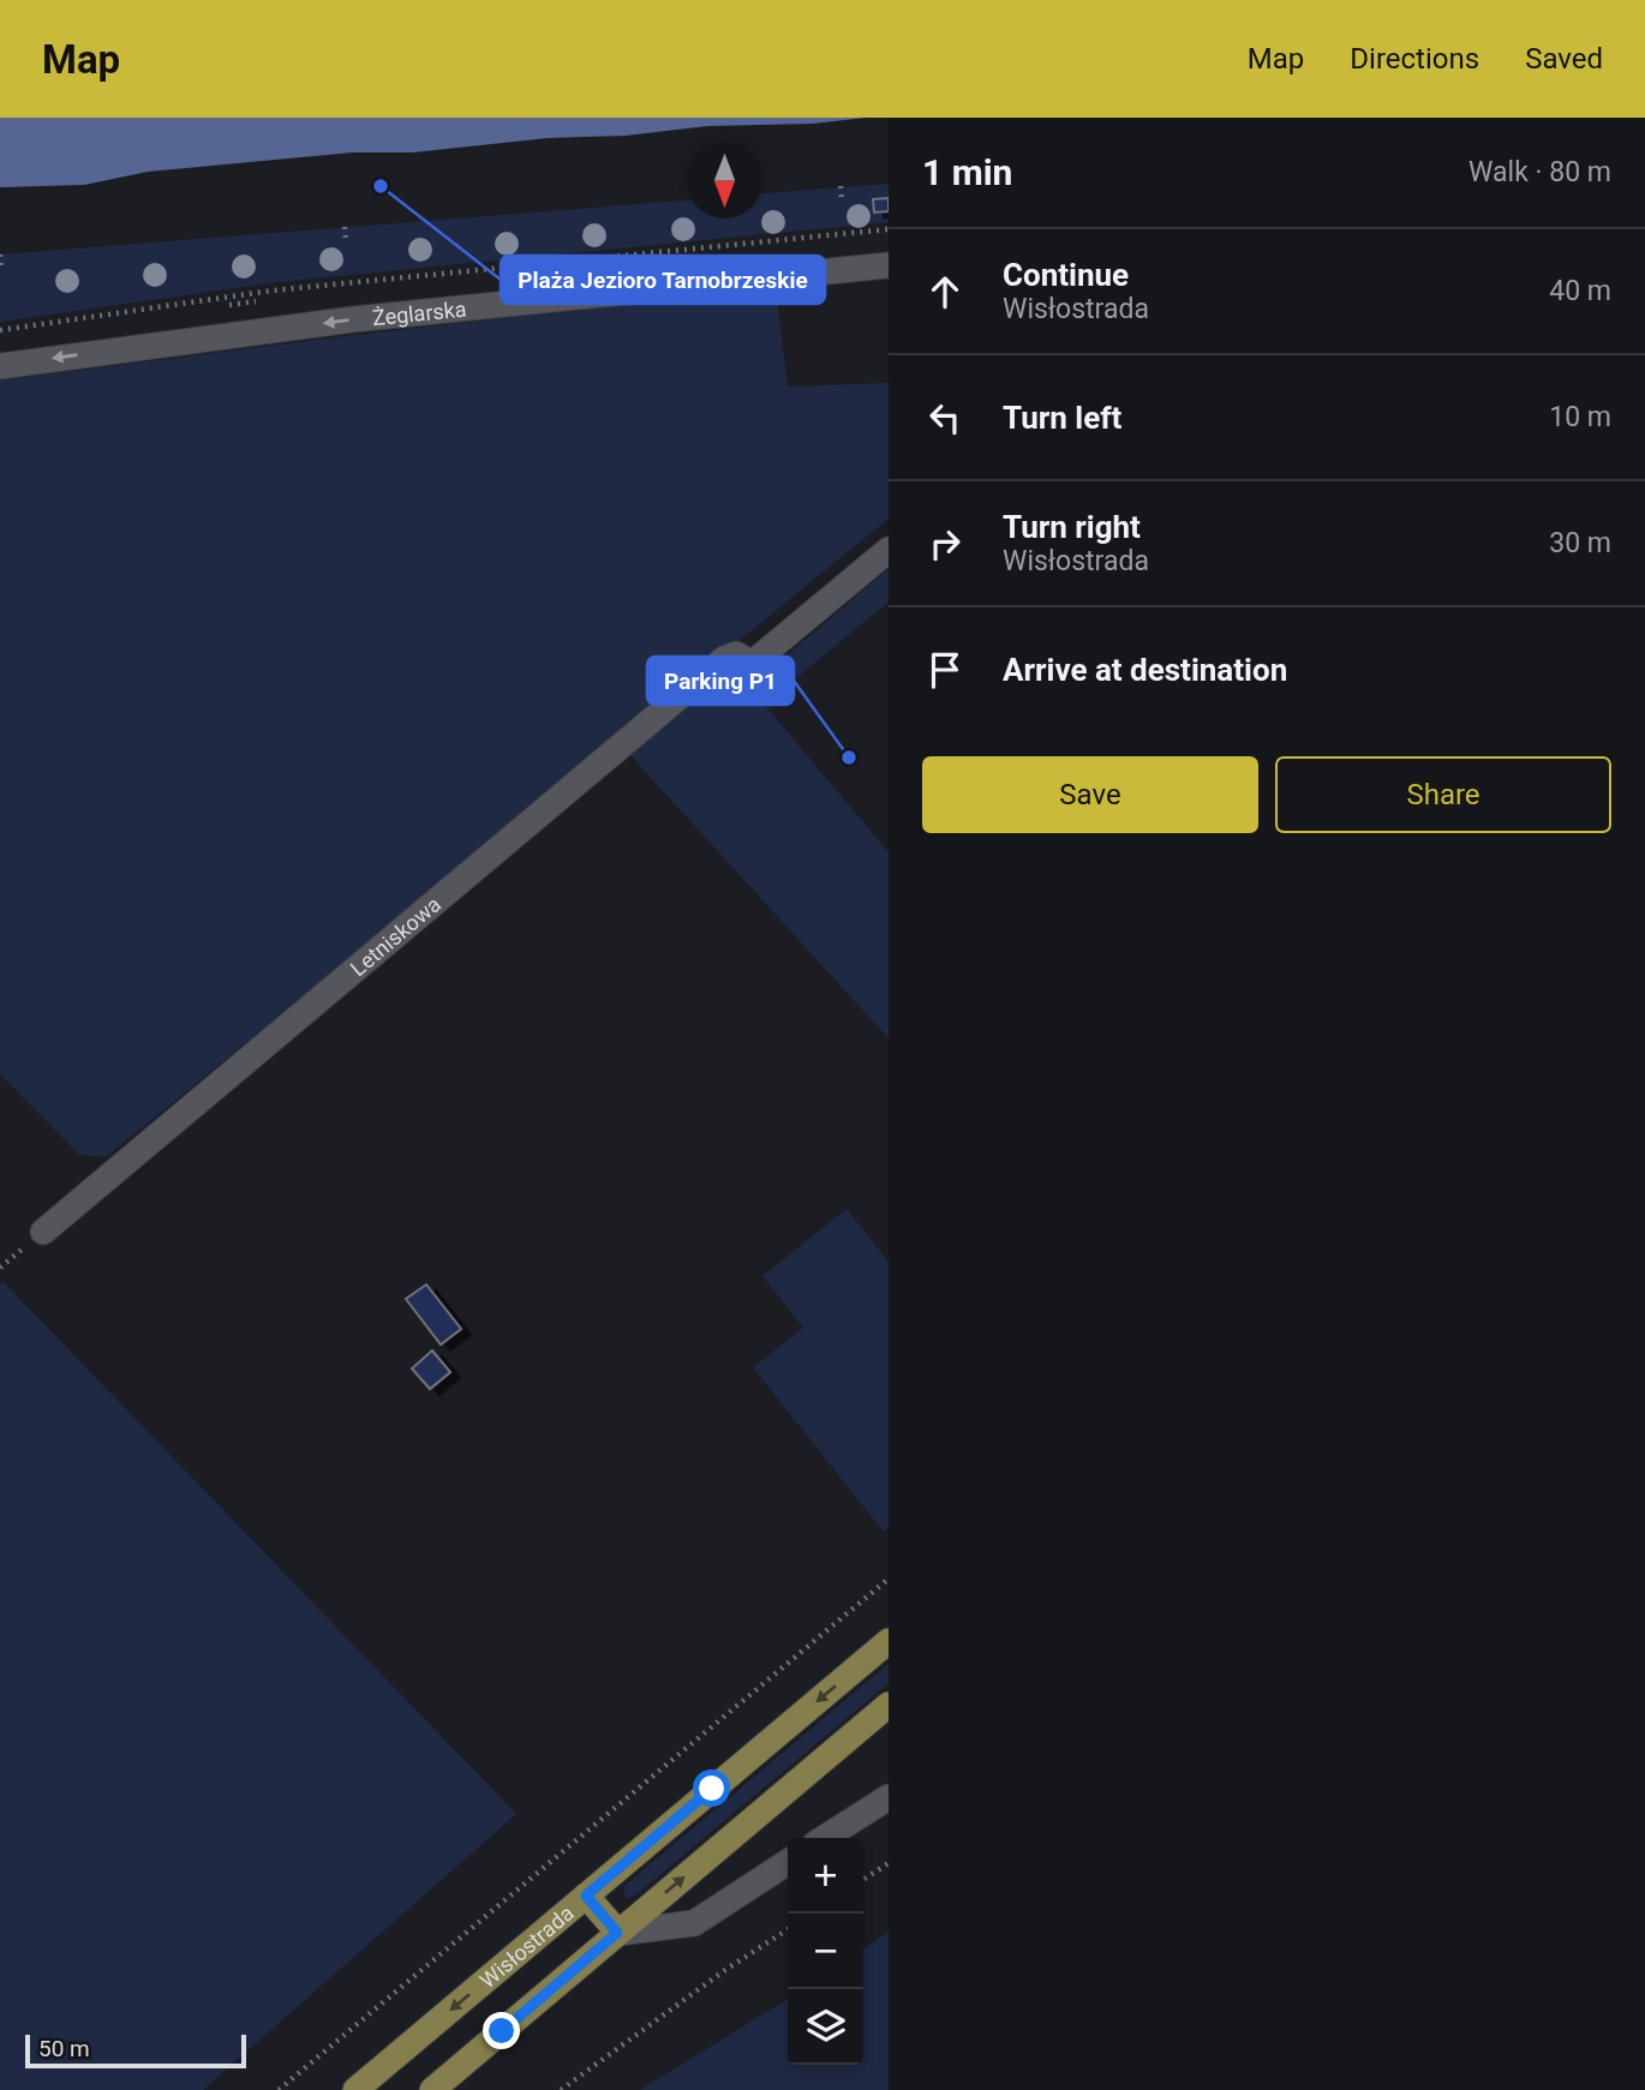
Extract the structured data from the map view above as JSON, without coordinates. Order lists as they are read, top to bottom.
{
  "streets": {
    "main road": ["Wisłostrada"],
    "street": ["Żeglarska", "Letniskowa"]
  },
  "one_way": ["Żeglarska"],
  "places": ["Plaża Jezioro Tarnobrzeskie", "Parking P1"],
  "scale_bar": "50 m",
  "north": "bottom",
  "page": {
    "header": "Map",
    "nav": ["Map", "Directions", "Saved"],
    "heading": ["1 min", "Walk · 80 m"],
    "list": [
      ["Continue", "Wisłostrada", "40 m"],
      ["Turn left", "10 m"],
      ["Turn right", "Wisłostrada", "30 m"],
      "Arrive at destination"
    ],
    "buttons": ["Save", "Share"],
    "map_buttons": ["+", "−"],
    "scale": "50 m"
  }
}
